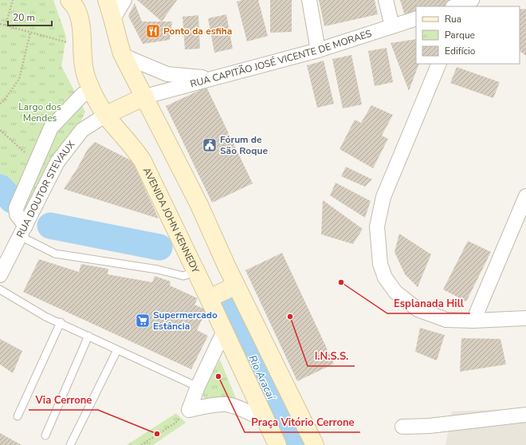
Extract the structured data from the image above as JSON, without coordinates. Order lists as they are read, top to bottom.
{
  "streets": {
    "main road": ["AVENIDA JOHN KENNEDY"],
    "street": ["RUA CAPITÃO JOSÉ VICENTE DE MORAES", "RUA DOUTOR STEVAUX"]
  },
  "crossings": [
    ["RUA DOUTOR STEVAUX", "AVENIDA JOHN KENNEDY"]
  ],
  "water": ["Rio Aracaí"],
  "parks": ["Largo dos Mendes"],
  "places": {
    "restaurant": ["Ponto da esfiha"],
    "public building": ["Fórum de São Roque"],
    "other": [
      "Esplanada Hill",
      "I.N.S.S.",
      "Praça Vitório Cerrone",
      "Via Cerrone"
    ],
    "supermarket": ["Supermercado Estância"]
  },
  "legend": ["Rua", "Parque", "Edifício"],
  "scale_bar": "20 m"
}
